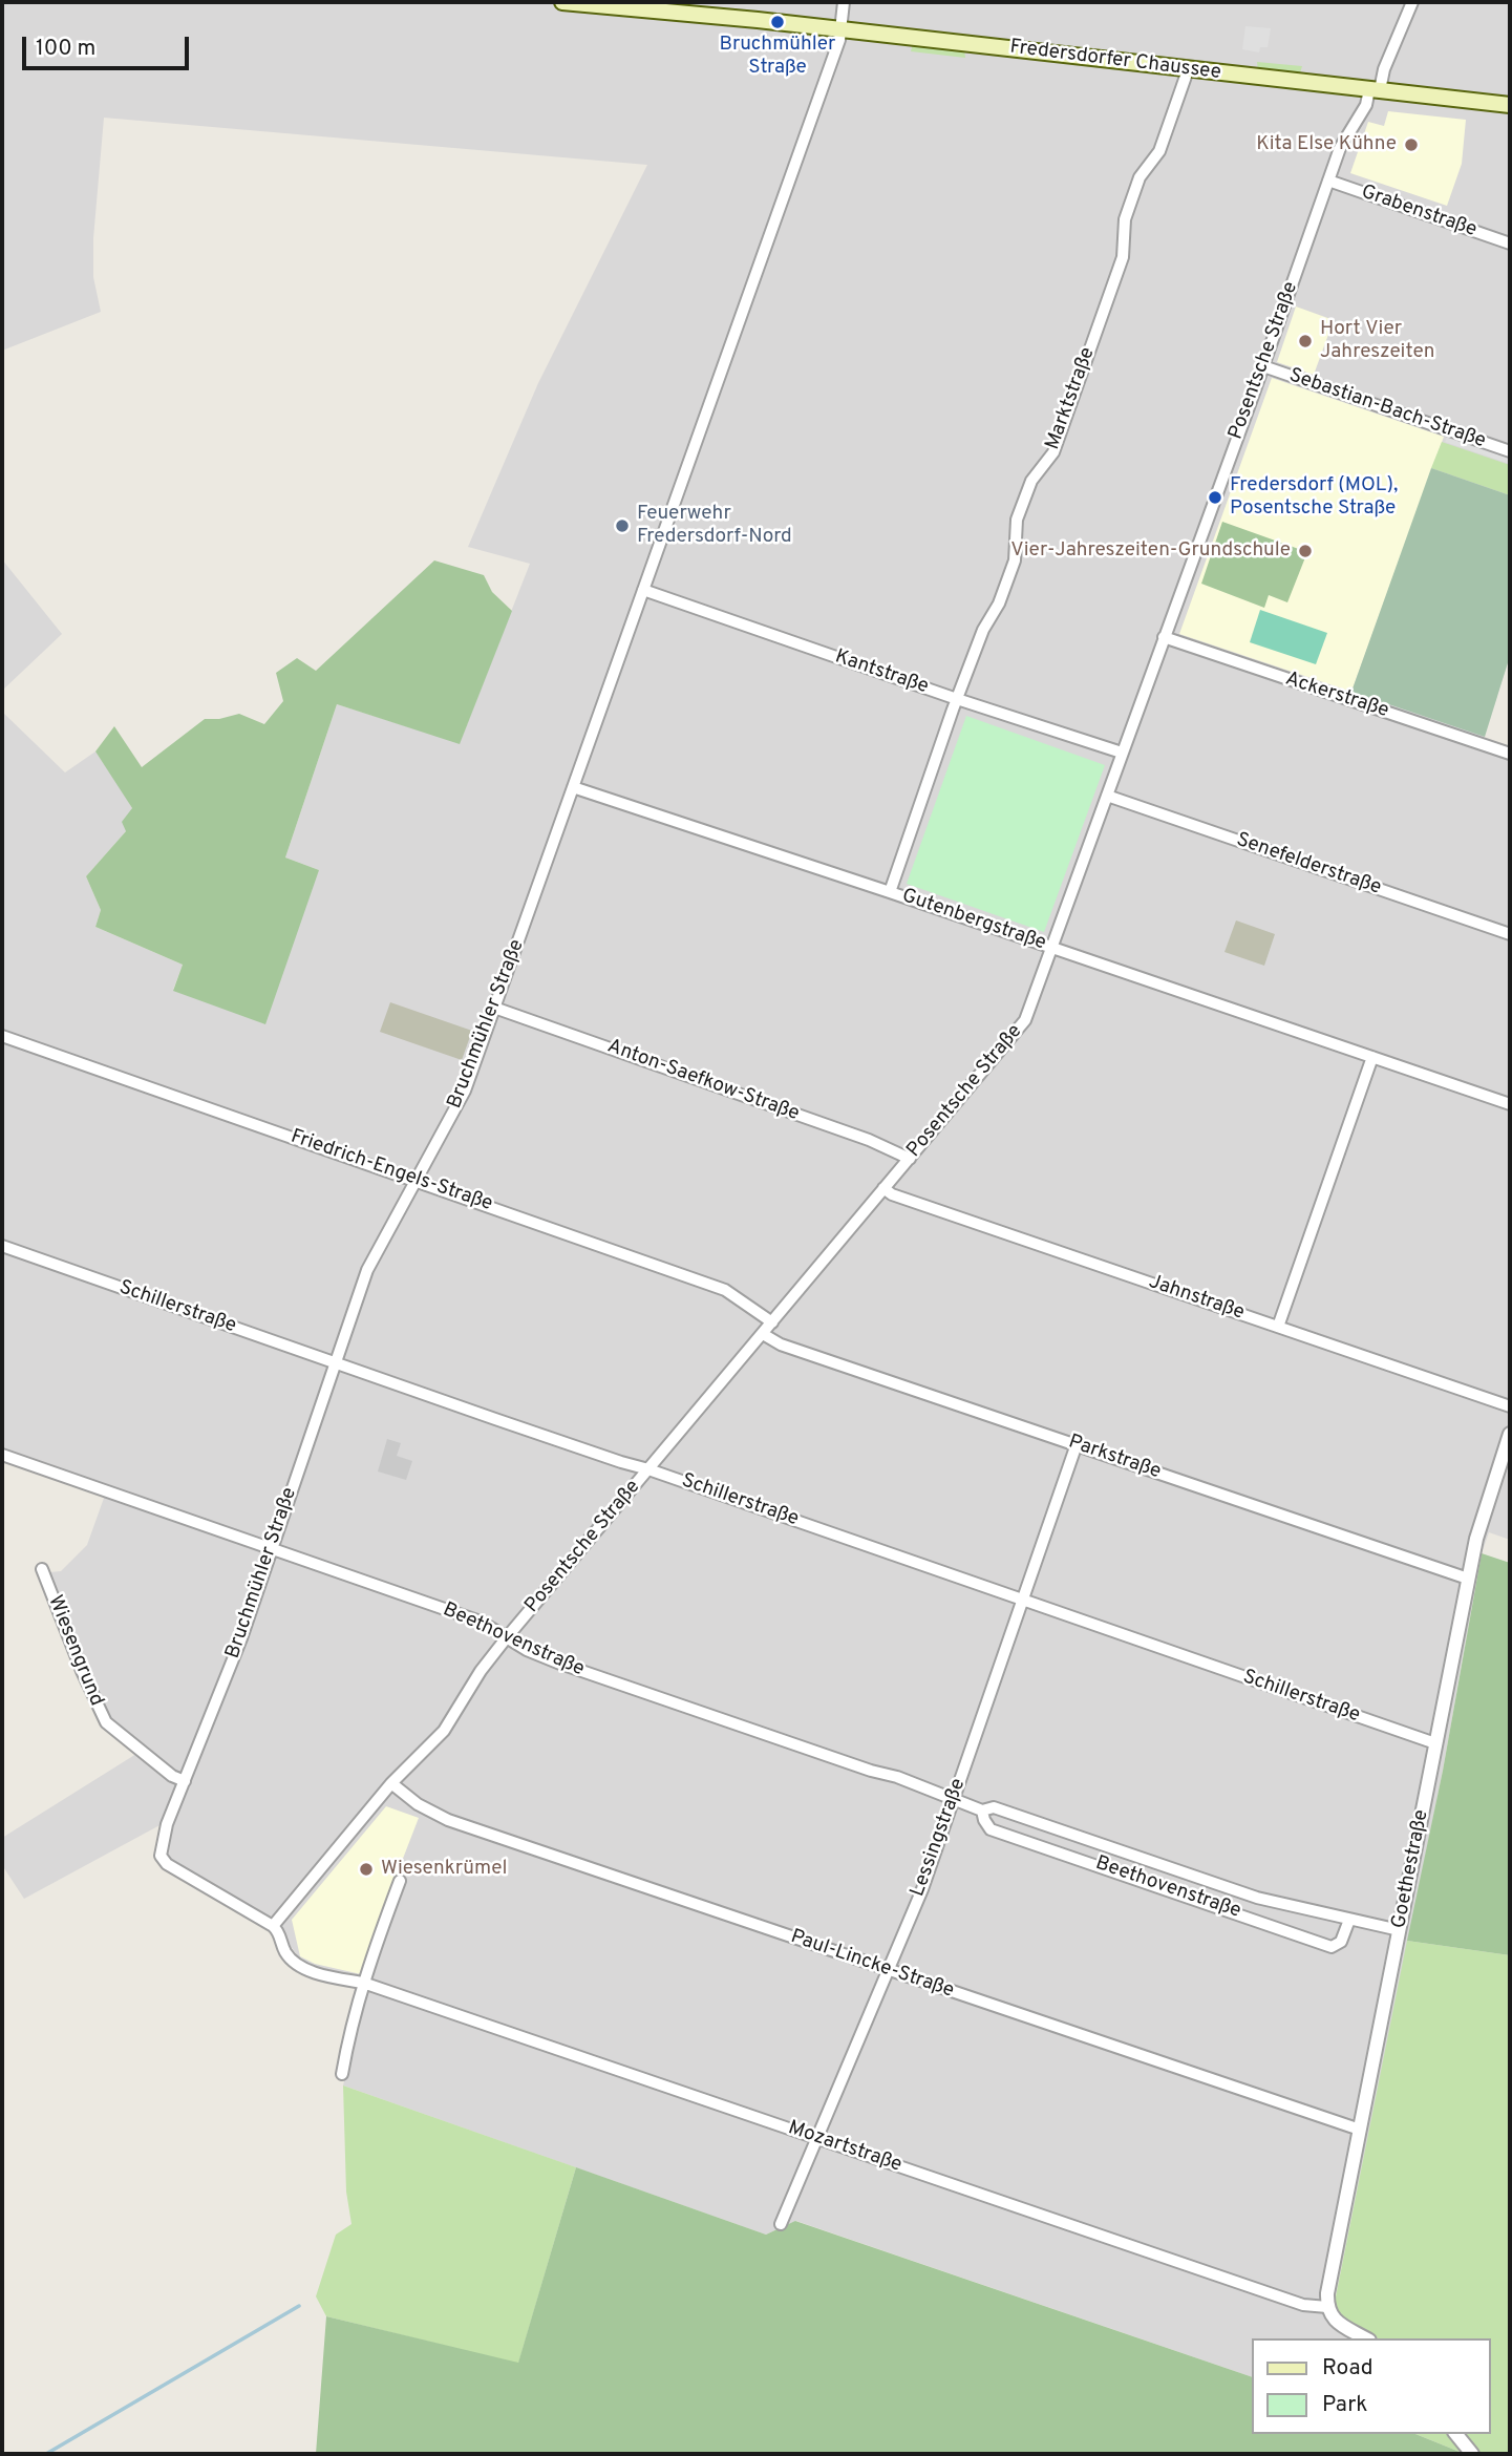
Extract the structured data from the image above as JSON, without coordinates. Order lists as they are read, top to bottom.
{
  "streets": {
    "main road": ["Fredersdorfer Chaussee"],
    "street": [
      "Grabenstraße",
      "Posentsche Straße",
      "Marktstraße",
      "Sebastian-Bach-Straße",
      "Kantstraße",
      "Ackerstraße",
      "Senefelderstraße",
      "Gutenbergstraße",
      "Bruchmühler Straße",
      "Anton-Saefkow-Straße",
      "Friedrich-Engels-Straße",
      "Jahnstraße",
      "Schillerstraße",
      "Parkstraße",
      "Beethovenstraße",
      "Wiesengrund",
      "Lessingstraße",
      "Goethestraße",
      "Paul-Lincke-Straße",
      "Mozartstraße"
    ]
  },
  "crossings": [
    ["Fredersdorfer Chaussee", "Posentsche Straße"],
    ["Fredersdorfer Chaussee", "Marktstraße"],
    ["Fredersdorfer Chaussee", "Bruchmühler Straße"],
    ["Grabenstraße", "Posentsche Straße"],
    ["Posentsche Straße", "Sebastian-Bach-Straße"],
    ["Posentsche Straße", "Kantstraße"],
    ["Posentsche Straße", "Ackerstraße"],
    ["Posentsche Straße", "Senefelderstraße"],
    ["Posentsche Straße", "Gutenbergstraße"],
    ["Posentsche Straße", "Bruchmühler Straße"],
    ["Posentsche Straße", "Anton-Saefkow-Straße"],
    ["Posentsche Straße", "Friedrich-Engels-Straße"],
    ["Posentsche Straße", "Jahnstraße"],
    ["Posentsche Straße", "Schillerstraße"],
    ["Posentsche Straße", "Parkstraße"],
    ["Posentsche Straße", "Beethovenstraße"],
    ["Posentsche Straße", "Paul-Lincke-Straße"],
    ["Marktstraße", "Kantstraße"],
    ["Marktstraße", "Gutenbergstraße"],
    ["Kantstraße", "Bruchmühler Straße"],
    ["Gutenbergstraße", "Bruchmühler Straße"],
    ["Bruchmühler Straße", "Anton-Saefkow-Straße"],
    ["Bruchmühler Straße", "Friedrich-Engels-Straße"],
    ["Bruchmühler Straße", "Schillerstraße"],
    ["Bruchmühler Straße", "Beethovenstraße"],
    ["Bruchmühler Straße", "Wiesengrund"],
    ["Schillerstraße", "Lessingstraße"],
    ["Schillerstraße", "Goethestraße"],
    ["Parkstraße", "Lessingstraße"],
    ["Parkstraße", "Goethestraße"],
    ["Beethovenstraße", "Lessingstraße"],
    ["Beethovenstraße", "Goethestraße"],
    ["Lessingstraße", "Paul-Lincke-Straße"],
    ["Lessingstraße", "Mozartstraße"],
    ["Goethestraße", "Paul-Lincke-Straße"],
    ["Goethestraße", "Mozartstraße"]
  ],
  "places": [
    "Bruchmühler Straße",
    "Kita Else Kühne",
    "Hort Vier Jahreszeiten",
    "Fredersdorf (MOL), Posentsche Straße",
    "Feuerwehr Fredersdorf-Nord",
    "Vier-Jahreszeiten-Grundschule",
    "Wiesenkrümel"
  ],
  "legend": ["Road", "Park"],
  "scale_bar": "100 m"
}
